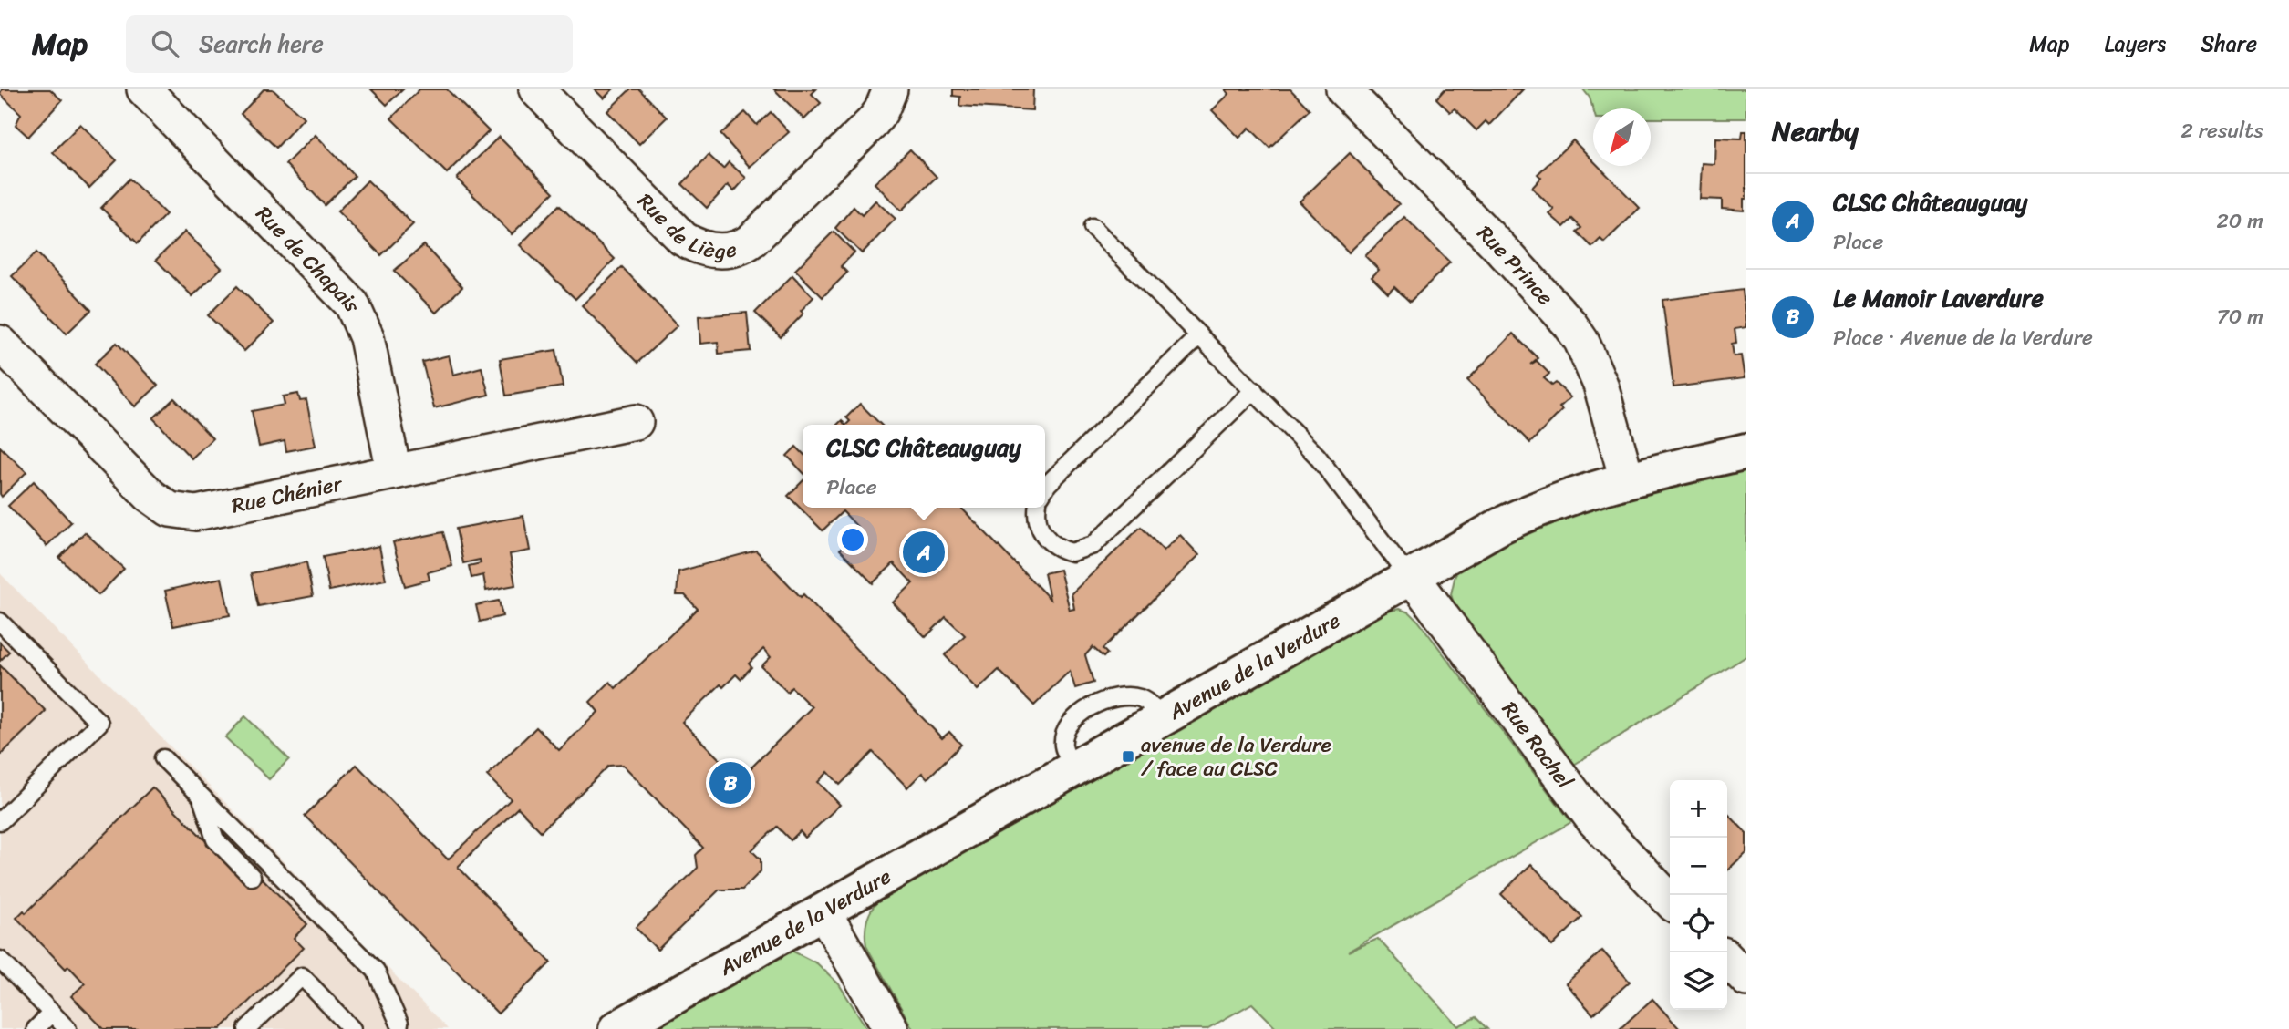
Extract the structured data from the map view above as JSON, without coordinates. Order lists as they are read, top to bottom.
{
  "streets": {
    "street": [
      "Rue de Liège",
      "Rue de Chapais",
      "Rue Prince",
      "Rue Chénier",
      "Avenue de la Verdure",
      "Rue Rachel"
    ]
  },
  "crossings": [
    ["Rue de Chapais", "Rue Chénier"],
    ["Rue Prince", "Avenue de la Verdure"],
    ["Avenue de la Verdure", "Rue Rachel"]
  ],
  "places": {
    "transit": ["avenue de la Verdure / face au CLSC"]
  },
  "north": "bottom left",
  "page": {
    "header": "Map",
    "search": "Search here",
    "nav": ["Map", "Layers", "Share"],
    "heading": ["Nearby", "2 results"],
    "list": [
      {
        "mark": "A",
        "name": "CLSC Châteauguay",
        "note": "Place",
        "value": "20 m"
      },
      {
        "mark": "B",
        "name": "Le Manoir Laverdure",
        "note": "Place · Avenue de la Verdure",
        "value": "70 m"
      }
    ],
    "popup": ["CLSC Châteauguay", "Place"],
    "pins": ["A", "B"],
    "map_buttons": ["+", "−"]
  }
}
